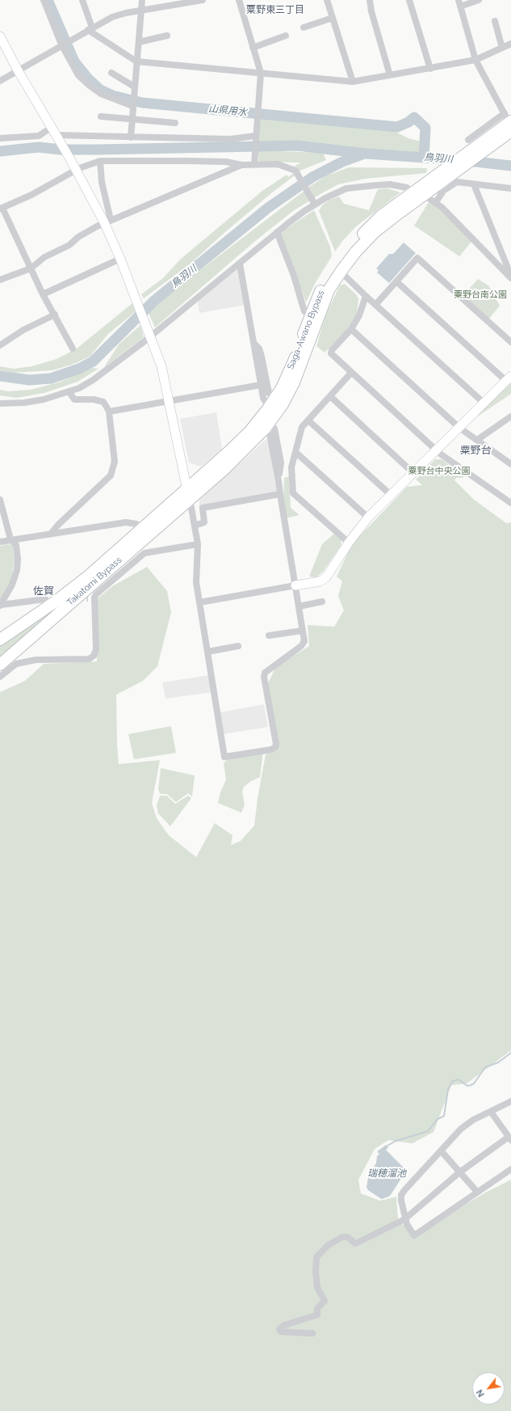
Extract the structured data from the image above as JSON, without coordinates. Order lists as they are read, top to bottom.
{
  "streets": {
    "highway": ["Saga-Awano Bypass", "Takatomi Bypass"]
  },
  "crossings": [
    ["Saga-Awano Bypass", "Takatomi Bypass"]
  ],
  "districts": ["粟野東三丁目", "粟野台", "佐賀"],
  "water": ["山県用水", "鳥羽川", "瑞穂溜池"],
  "parks": ["粟野台南公園", "粟野台中央公園"],
  "north": "bottom left"
}
